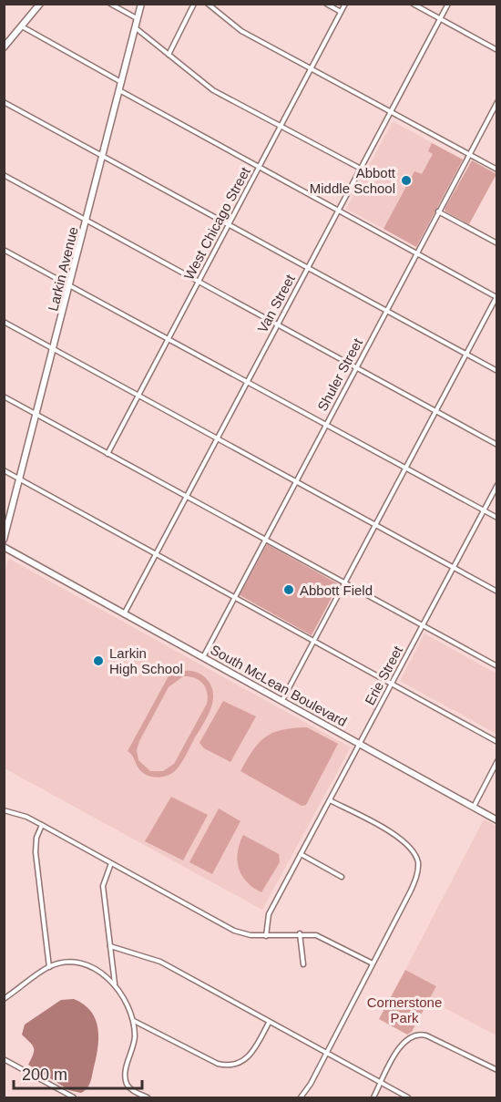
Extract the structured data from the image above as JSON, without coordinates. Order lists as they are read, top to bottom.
{
  "streets": {
    "main road": ["Larkin Avenue", "South McLean Boulevard"],
    "street": [
      "West Chicago Street",
      "Van Street",
      "Shuler Street",
      "Erie Street"
    ]
  },
  "crossings": [
    ["Van Street", "South McLean Boulevard"],
    ["Shuler Street", "South McLean Boulevard"],
    ["Erie Street", "South McLean Boulevard"]
  ],
  "parks": ["Cornerstone Park"],
  "places": ["Abbott Middle School", "Abbott Field", "Larkin High School"],
  "scale_bar": "200 m"
}
